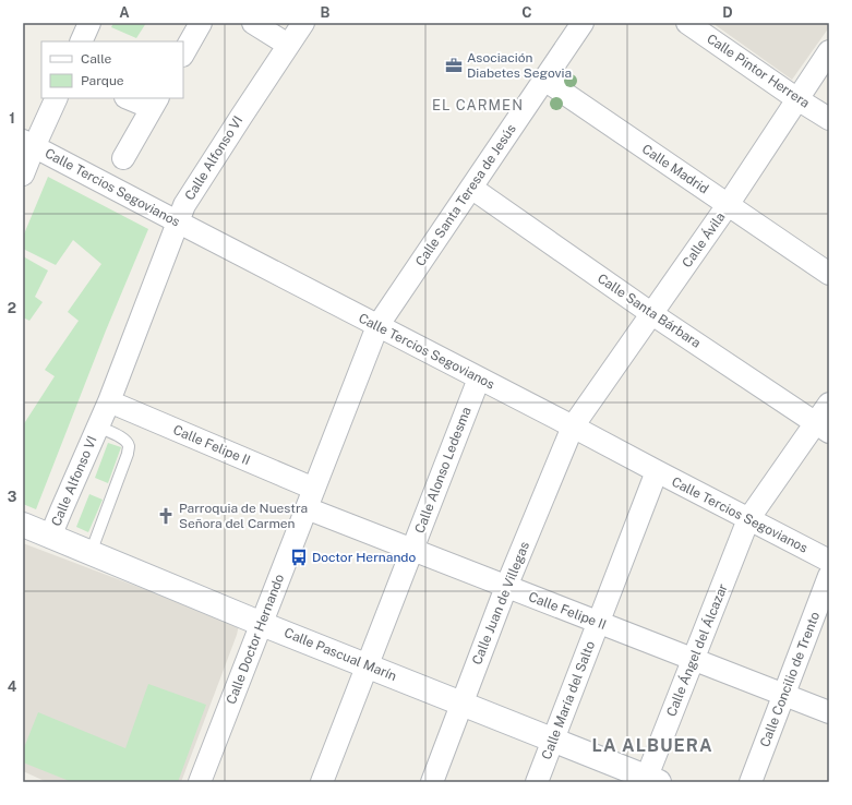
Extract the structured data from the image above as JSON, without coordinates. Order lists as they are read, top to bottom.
{
  "streets": {
    "street": [
      "Calle Pintor Herrera",
      "Calle Alfonso VI",
      "Calle Madrid",
      "Calle Tercios Segovianos",
      "Calle Santa Teresa de Jesús",
      "Calle Ávila",
      "Calle Santa Bárbara",
      "Calle Felipe II",
      "Calle Alonso Ledesma",
      "Calle Juan de Villegas",
      "Calle Doctor Hernando",
      "Calle Ángel del Álcazar",
      "Calle Pascual Marín",
      "Calle Concilio de Trento",
      "Calle María del Salto"
    ]
  },
  "crossings": [
    ["Calle Pintor Herrera", "Calle Ávila"],
    ["Calle Alfonso VI", "Calle Tercios Segovianos"],
    ["Calle Alfonso VI", "Calle Felipe II"],
    ["Calle Alfonso VI", "Calle Pascual Marín"],
    ["Calle Madrid", "Calle Santa Teresa de Jesús"],
    ["Calle Madrid", "Calle Ávila"],
    ["Calle Tercios Segovianos", "Calle Santa Teresa de Jesús"],
    ["Calle Tercios Segovianos", "Calle Ávila"],
    ["Calle Tercios Segovianos", "Calle Alonso Ledesma"],
    ["Calle Tercios Segovianos", "Calle Juan de Villegas"],
    ["Calle Tercios Segovianos", "Calle Doctor Hernando"],
    ["Calle Tercios Segovianos", "Calle Ángel del Álcazar"],
    ["Calle Tercios Segovianos", "Calle María del Salto"],
    ["Calle Santa Teresa de Jesús", "Calle Santa Bárbara"],
    ["Calle Santa Teresa de Jesús", "Calle Doctor Hernando"],
    ["Calle Ávila", "Calle Santa Bárbara"],
    ["Calle Ávila", "Calle Juan de Villegas"],
    ["Calle Santa Bárbara", "Calle Ángel del Álcazar"],
    ["Calle Felipe II", "Calle Alonso Ledesma"],
    ["Calle Felipe II", "Calle Juan de Villegas"],
    ["Calle Felipe II", "Calle Doctor Hernando"],
    ["Calle Felipe II", "Calle Ángel del Álcazar"],
    ["Calle Felipe II", "Calle Concilio de Trento"],
    ["Calle Felipe II", "Calle María del Salto"],
    ["Calle Alonso Ledesma", "Calle Pascual Marín"],
    ["Calle Juan de Villegas", "Calle Pascual Marín"],
    ["Calle Doctor Hernando", "Calle Pascual Marín"],
    ["Calle Ángel del Álcazar", "Calle Pascual Marín"],
    ["Calle Pascual Marín", "Calle María del Salto"]
  ],
  "districts": ["EL CARMEN", "LA ALBUERA"],
  "places": {
    "office": ["Asociación Diabetes Segovia"],
    "church": ["Parroquia de Nuestra Señora del Carmen"],
    "bus stop": ["Doctor Hernando"]
  },
  "legend": ["Calle", "Parque"],
  "grid": {
    "columns": [
      "A",
      "B",
      "C",
      "D"
    ],
    "rows": [
      "1",
      "2",
      "3",
      "4"
    ]
  }
}
